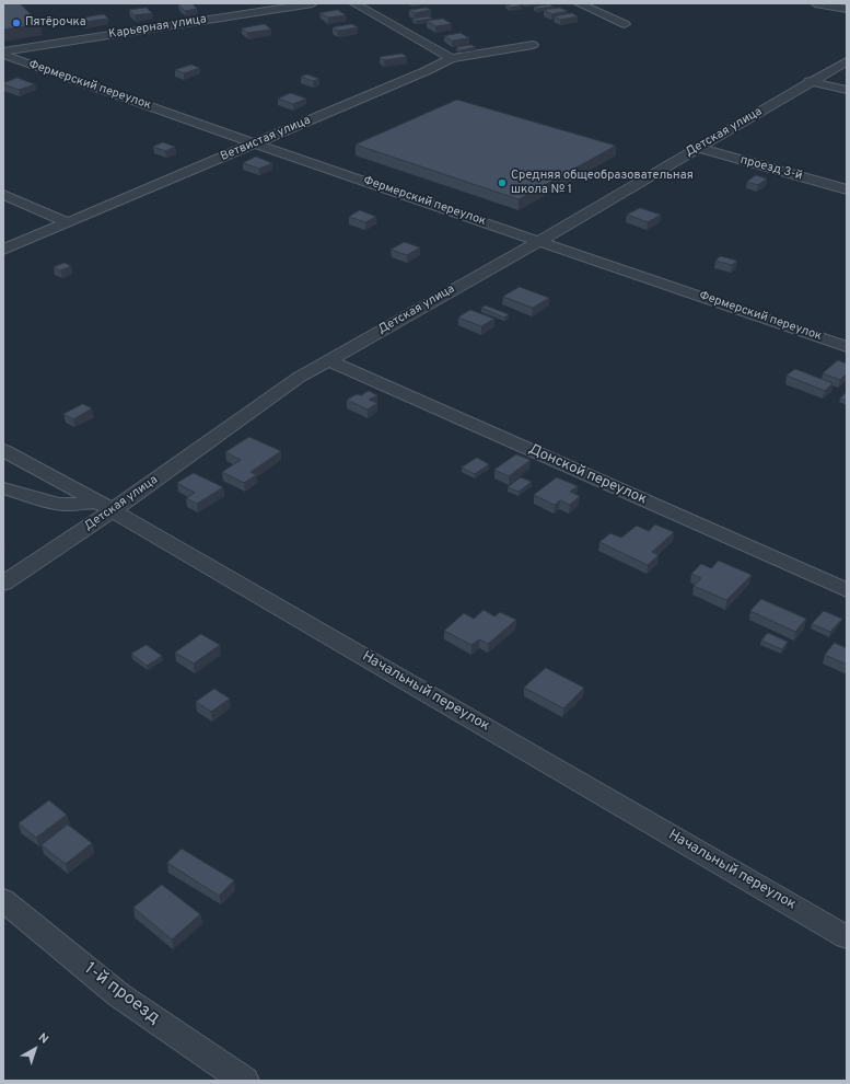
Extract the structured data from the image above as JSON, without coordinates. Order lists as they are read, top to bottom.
{
  "streets": {
    "street": [
      "Карьерная улица",
      "Фермерский переулок",
      "Детская улица",
      "Ветвистая улица",
      "проезд 3-й",
      "Донской переулок",
      "Начальный переулок",
      "1-й проезд"
    ]
  },
  "crossings": [
    ["Фермерский переулок", "Детская улица"],
    ["Фермерский переулок", "Ветвистая улица"],
    ["Детская улица", "проезд 3-й"],
    ["Детская улица", "Донской переулок"],
    ["Детская улица", "Начальный переулок"]
  ],
  "places": ["Пятёрочка", "Средняя общеобразовательная школа № 1"],
  "north": "top right"
}
